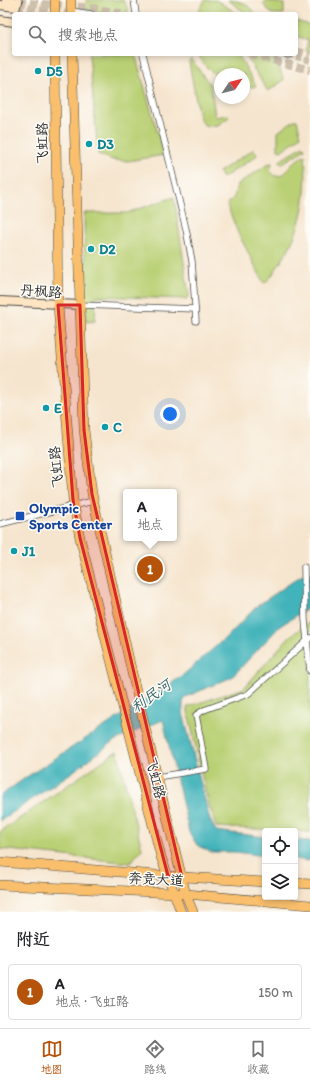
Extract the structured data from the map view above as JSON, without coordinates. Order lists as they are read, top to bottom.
{
  "streets": {
    "main road": ["飞虹路", "奔竞大道"],
    "street": ["丹枫路"]
  },
  "crossings": [
    ["飞虹路", "丹枫路"],
    ["飞虹路", "奔竞大道"]
  ],
  "water": ["利民河"],
  "places": {
    "other": [
      "D5",
      "D3",
      "D2",
      "E",
      "C",
      "J1"
    ],
    "transit": ["Olympic Sports Center"]
  },
  "north": "top right",
  "page": {
    "search": "搜索地点",
    "popup": ["A", "地点"],
    "pins": "1",
    "heading": "附近",
    "list": [
      {
        "mark": "1",
        "name": "A",
        "note": "地点 · 飞虹路",
        "value": "150 m"
      }
    ],
    "nav": ["地图", "路线", "收藏"]
  }
}
